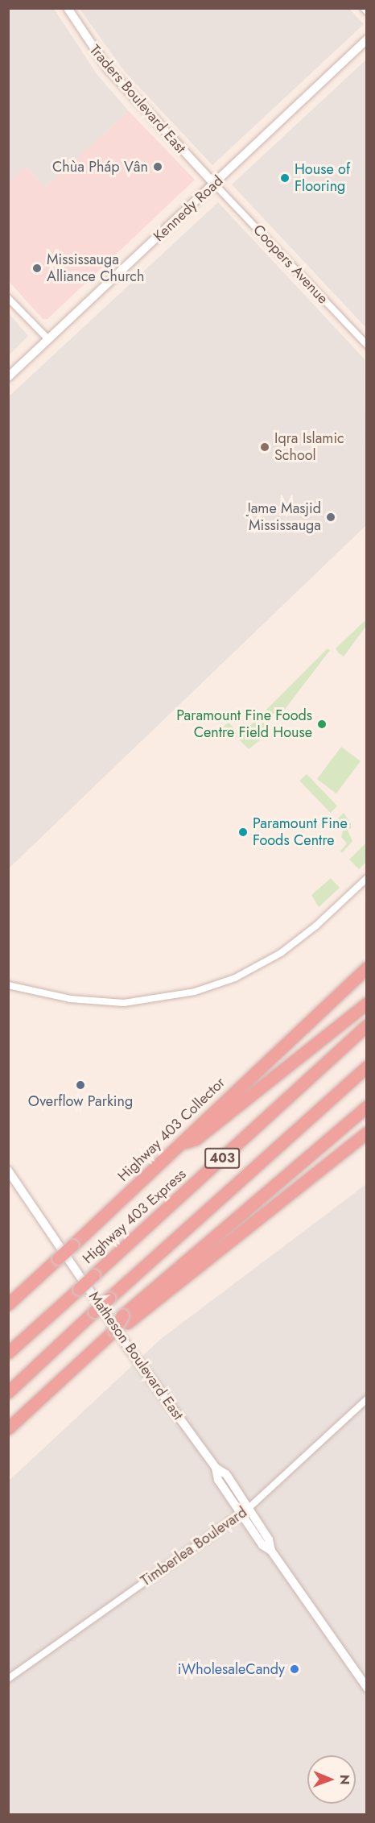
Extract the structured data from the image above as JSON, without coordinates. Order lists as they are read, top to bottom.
{
  "streets": {
    "highway": ["Highway 403 Collector", "403", "Highway 403 Express"],
    "street": [
      "Traders Boulevard East",
      "Kennedy Road",
      "Coopers Avenue",
      "Matheson Boulevard East",
      "Timberlea Boulevard"
    ]
  },
  "crossings": [
    ["Traders Boulevard East", "Kennedy Road"],
    ["Traders Boulevard East", "Coopers Avenue"],
    ["Kennedy Road", "Coopers Avenue"],
    ["Matheson Boulevard East", "Timberlea Boulevard"]
  ],
  "places": [
    "Chùa Pháp Vân",
    "House of Flooring",
    "Mississauga Alliance Church",
    "Iqra Islamic School",
    "Jame Masjid Mississauga",
    "Paramount Fine Foods Centre Field House",
    "Paramount Fine Foods Centre",
    "Overflow Parking",
    "iWholesaleCandy"
  ],
  "north": "right"
}
